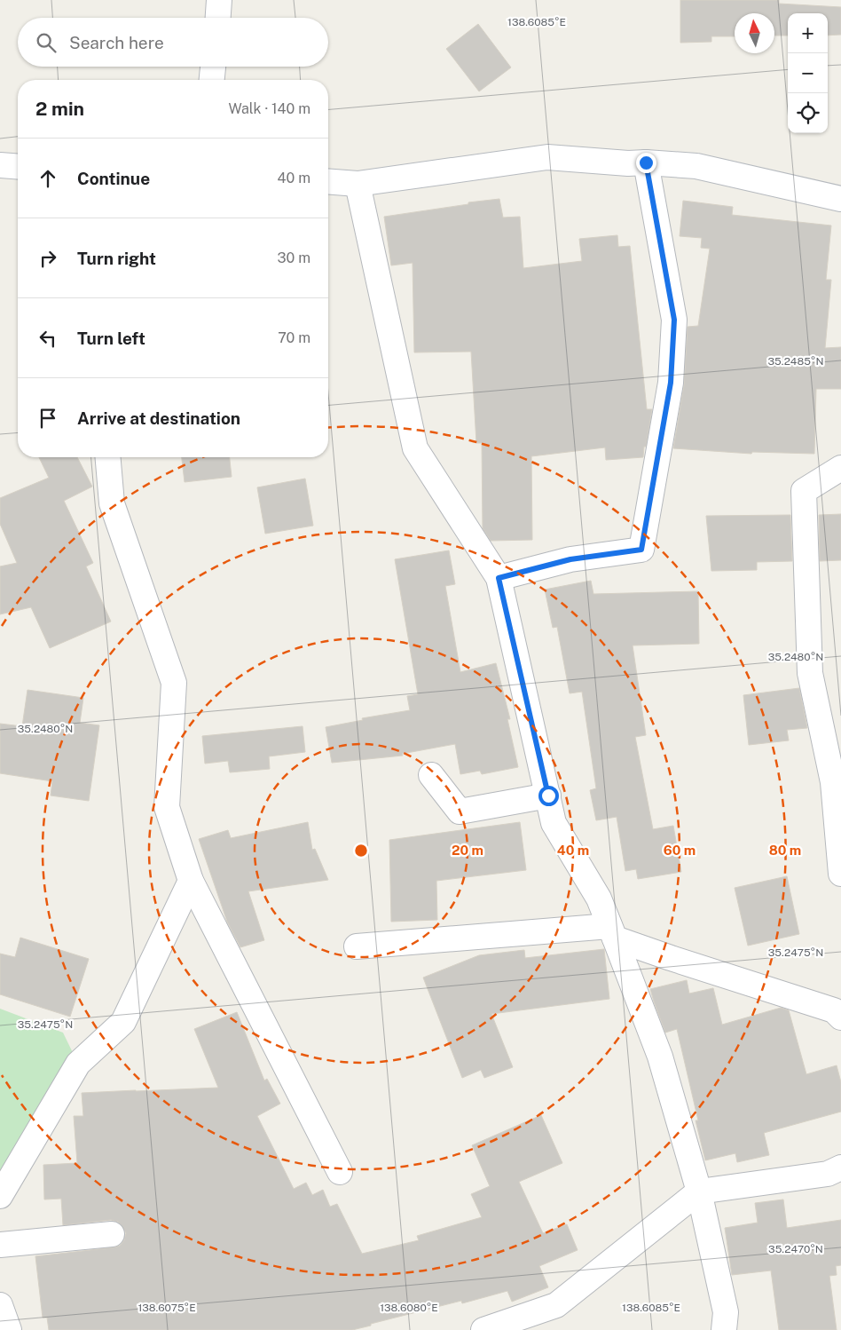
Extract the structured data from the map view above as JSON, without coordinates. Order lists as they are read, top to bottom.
{
  "north": "top",
  "page": {
    "map_buttons": ["+", "−"],
    "search": "Search here",
    "heading": ["2 min", "Walk · 140 m"],
    "list": [
      ["Continue", "40 m"],
      ["Turn right", "30 m"],
      ["Turn left", "70 m"],
      "Arrive at destination"
    ]
  },
  "coordinates": [
    "138.6085°E",
    "35.2485°N",
    "35.2480°N",
    "35.2475°N",
    "35.2470°N",
    "138.6075°E",
    "138.6080°E"
  ],
  "rings": [
    "20 m",
    "40 m",
    "60 m",
    "80 m"
  ]
}
